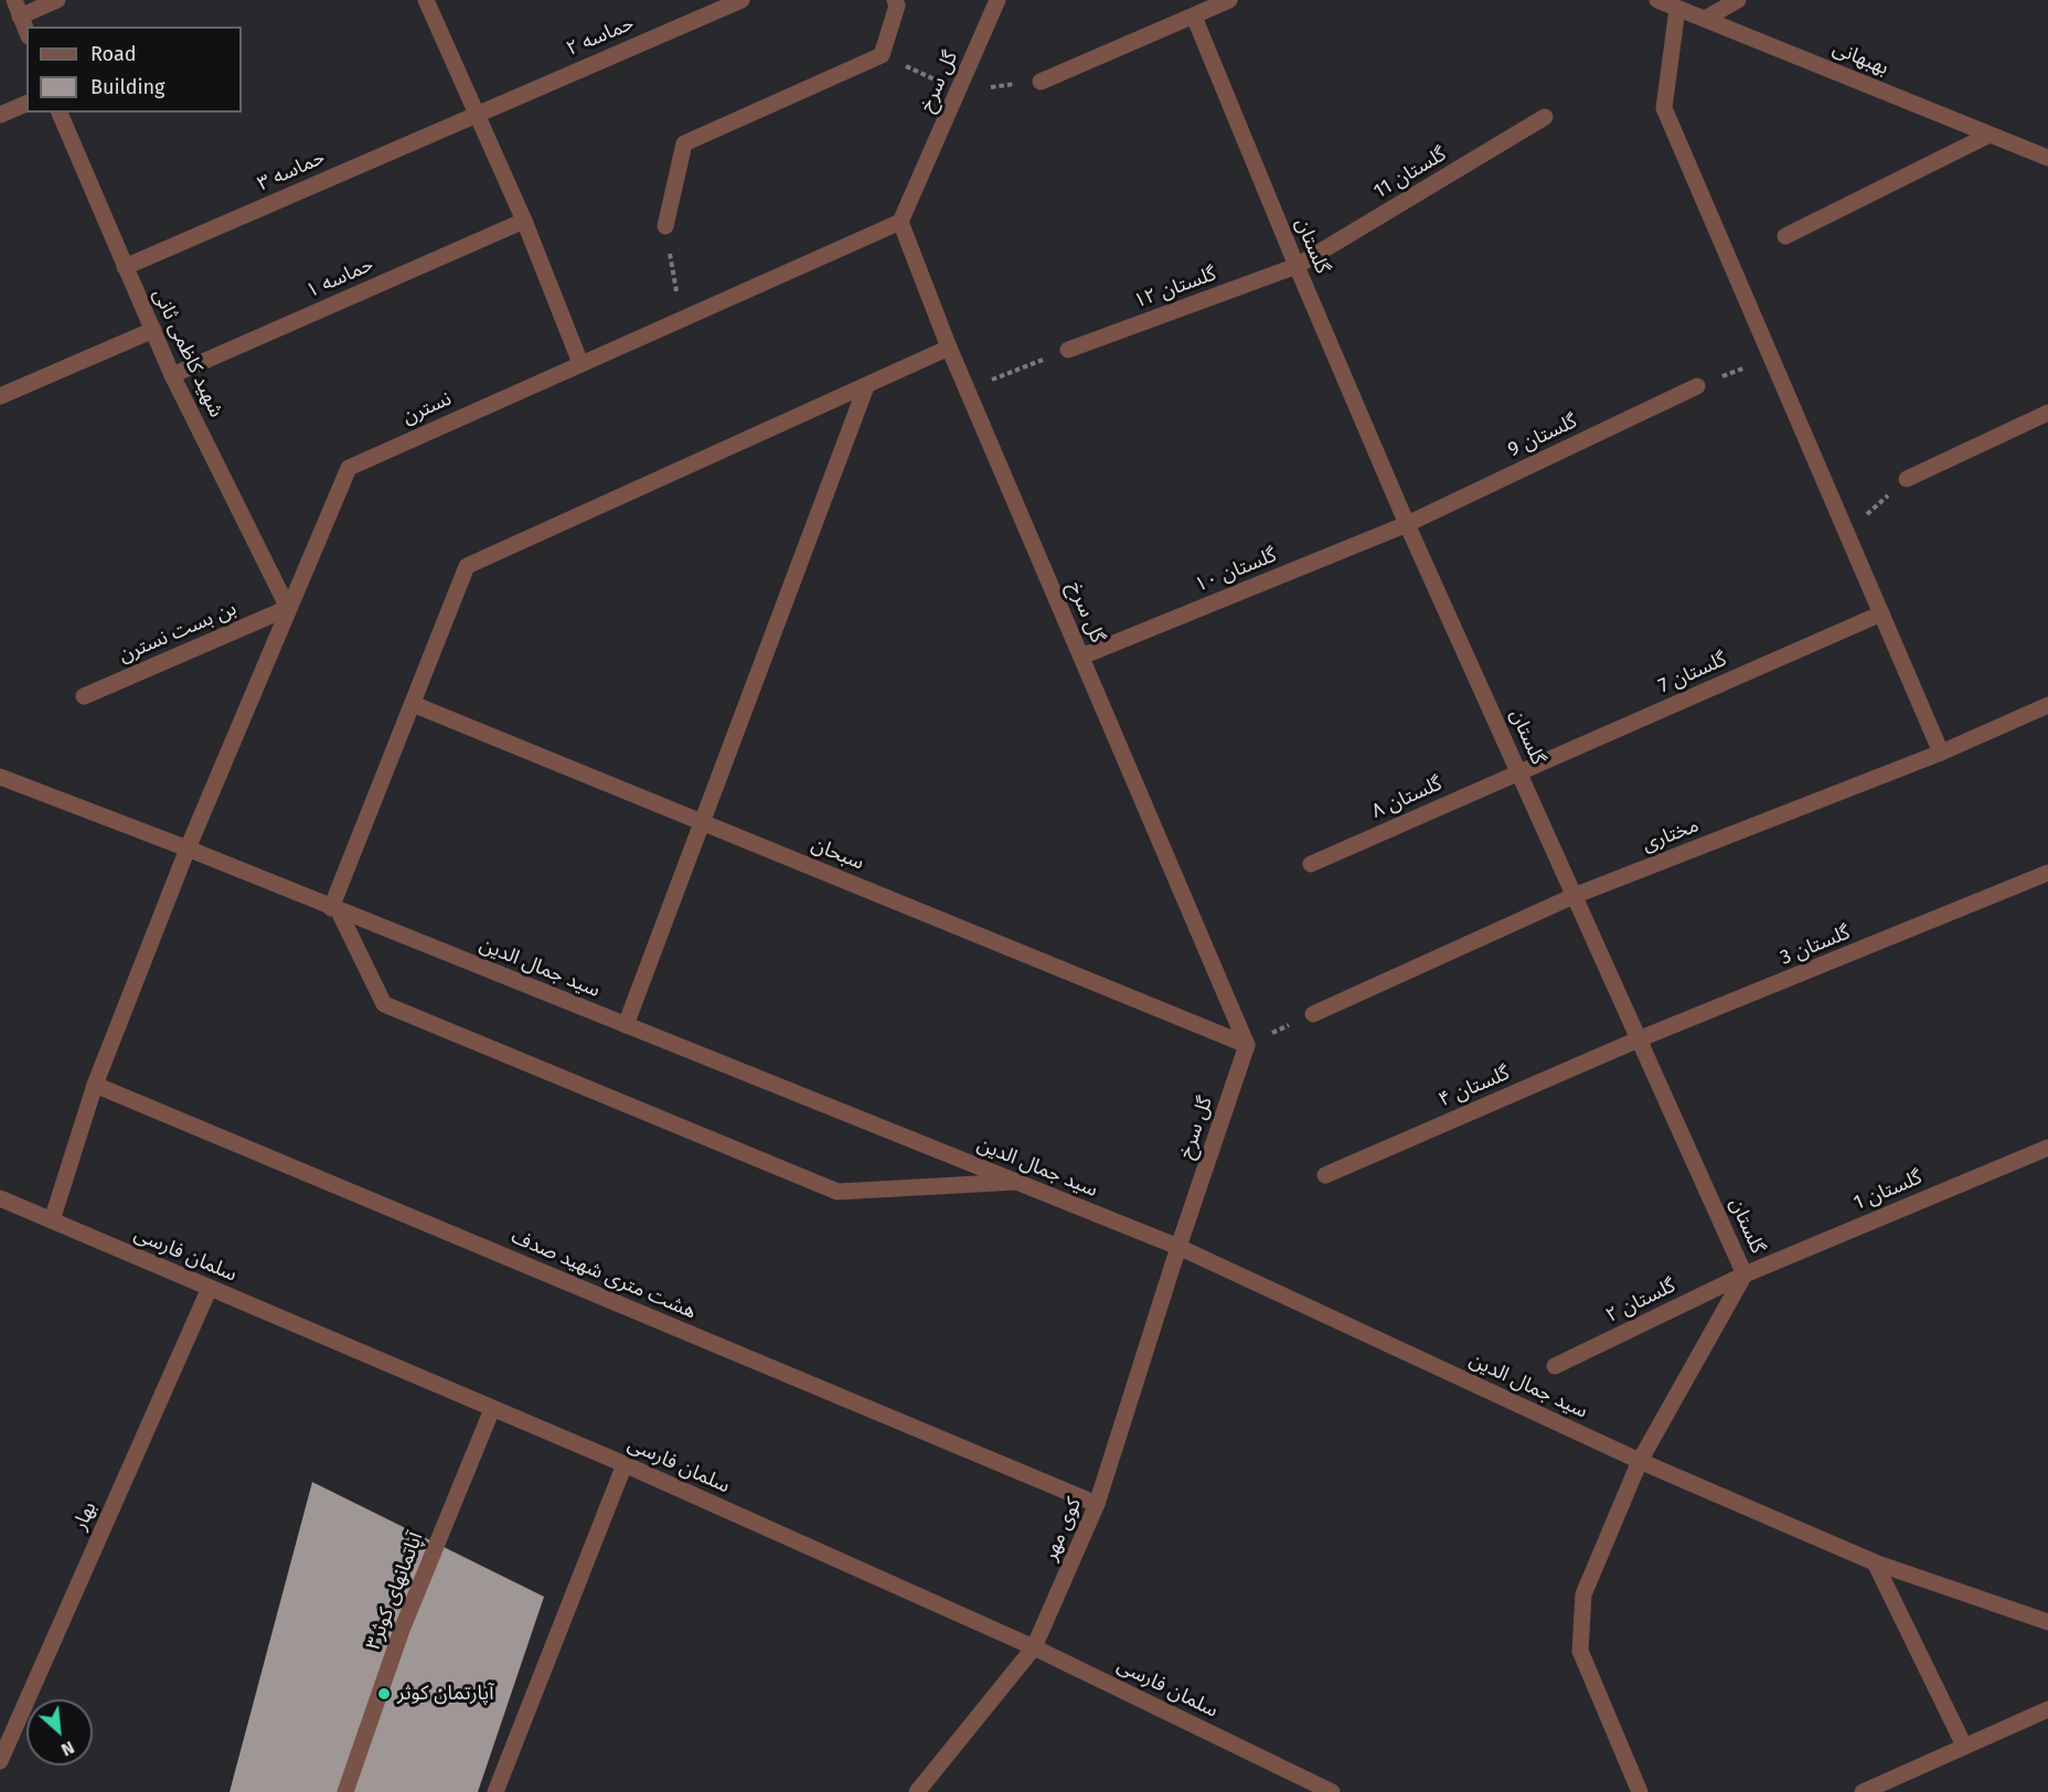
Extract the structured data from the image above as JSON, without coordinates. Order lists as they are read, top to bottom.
{
  "streets": {
    "street": [
      "حماسه ۲",
      "بهبهانی",
      "گل سرخ",
      "حماسه ۳",
      "گلستان 11",
      "گلستان",
      "حماسه ۱",
      "گلستان ۱۲",
      "شهید کاظمی ثانی",
      "نسترن",
      "گلستان 9",
      "گلستان ۱۰",
      "بن بست نسترن",
      "گلستان 7",
      "گلستان ۸",
      "مختاری",
      "سبحان",
      "گلستان 3",
      "سید جمال الدین",
      "گلستان ۴",
      "گلستان 1",
      "سلمان فارسی",
      "هشت متری شهید صدف",
      "گلستان ۲",
      "بهار",
      "کوی مهر",
      "آپاتمانهای کوثر۳"
    ]
  },
  "crossings": [
    ["حماسه ۲", "حماسه ۳"],
    ["گل سرخ", "نسترن"],
    ["گل سرخ", "گلستان ۱۰"],
    ["گل سرخ", "سبحان"],
    ["گل سرخ", "سید جمال الدین"],
    ["گل سرخ", "کوی مهر"],
    ["حماسه ۳", "شهید کاظمی ثانی"],
    ["گلستان 11", "گلستان"],
    ["گلستان 11", "گلستان ۱۲"],
    ["گلستان", "گلستان ۱۲"],
    ["گلستان", "گلستان 9"],
    ["گلستان", "گلستان ۱۰"],
    ["گلستان", "گلستان 7"],
    ["گلستان", "گلستان ۸"],
    ["گلستان", "مختاری"],
    ["گلستان", "گلستان 3"],
    ["گلستان", "سید جمال الدین"],
    ["گلستان", "گلستان ۴"],
    ["گلستان", "گلستان 1"],
    ["گلستان", "گلستان ۲"],
    ["حماسه ۱", "شهید کاظمی ثانی"],
    ["شهید کاظمی ثانی", "نسترن"],
    ["شهید کاظمی ثانی", "بن بست نسترن"],
    ["نسترن", "بن بست نسترن"],
    ["نسترن", "سید جمال الدین"],
    ["نسترن", "سلمان فارسی"],
    ["نسترن", "هشت متری شهید صدف"],
    ["گلستان 9", "گلستان ۱۰"],
    ["گلستان 7", "گلستان ۸"],
    ["گلستان 3", "گلستان ۴"],
    ["سید جمال الدین", "کوی مهر"],
    ["گلستان 1", "گلستان ۲"],
    ["سلمان فارسی", "بهار"],
    ["سلمان فارسی", "کوی مهر"],
    ["سلمان فارسی", "آپاتمانهای کوثر۳"],
    ["هشت متری شهید صدف", "کوی مهر"]
  ],
  "places": ["آپارتمان کوثر"],
  "legend": ["Road", "Building"],
  "north": "bottom right"
}
